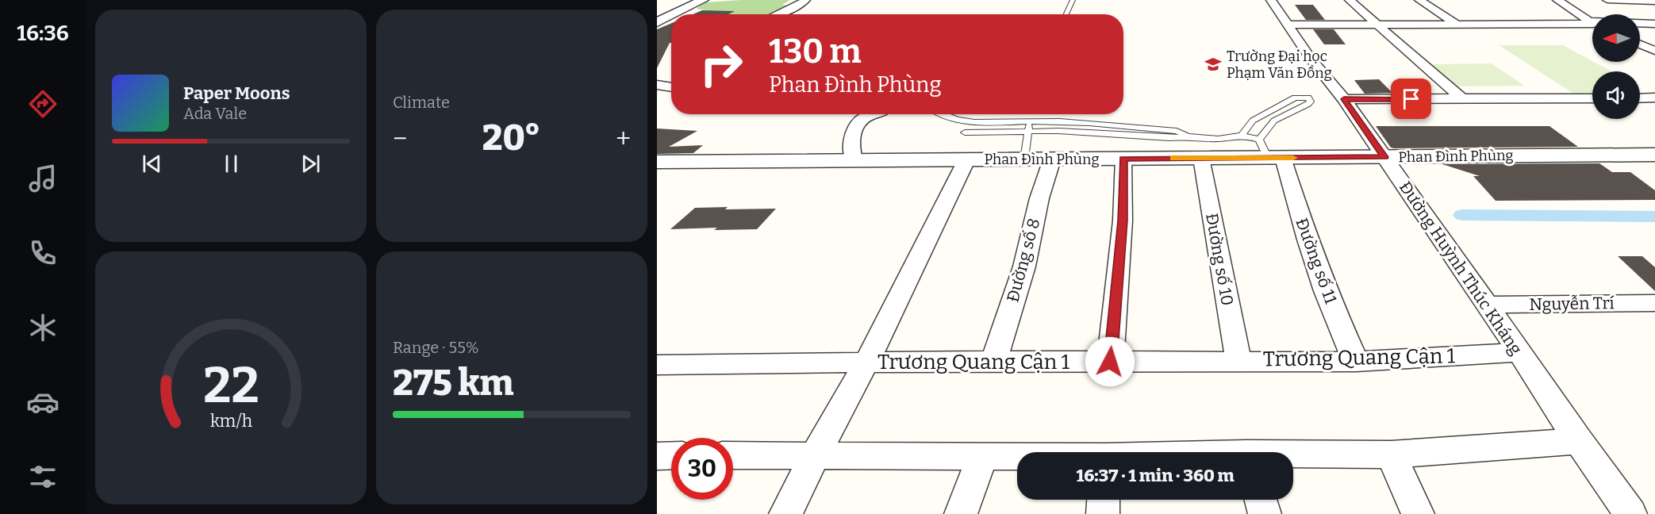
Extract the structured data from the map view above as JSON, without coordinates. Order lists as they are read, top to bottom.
{
  "streets": {
    "street": [
      "Phan Đình Phùng",
      "Đường số 10",
      "Đường số 8",
      "Đường số 11",
      "Đường Huỳnh Thúc Kháng",
      "Nguyễn Trí",
      "Trương Quang Cận 1"
    ]
  },
  "crossings": [
    ["Phan Đình Phùng", "Đường số 10"],
    ["Phan Đình Phùng", "Đường số 8"],
    ["Phan Đình Phùng", "Đường số 11"],
    ["Phan Đình Phùng", "Đường Huỳnh Thúc Kháng"],
    ["Đường số 10", "Trương Quang Cận 1"],
    ["Đường số 8", "Trương Quang Cận 1"],
    ["Đường số 11", "Trương Quang Cận 1"],
    ["Đường Huỳnh Thúc Kháng", "Nguyễn Trí"],
    ["Đường Huỳnh Thúc Kháng", "Trương Quang Cận 1"]
  ],
  "places": {
    "school or university": ["Trường Đại học Phạm Văn Đồng"]
  },
  "north": "left",
  "page": {
    "tabs": "16:36",
    "tile": [
      "Climate",
      ["Range · 55%", "275 km"]
    ],
    "turn": ["130 m", "Phan Đình Phùng"],
    "song": ["Paper Moons", "Ada Vale"],
    "heat": ["−", "20°", "+"],
    "limit": "30",
    "trip": "16:37 · 1 min · 360 m",
    "gauge": ["22", "km/h"]
  }
}
